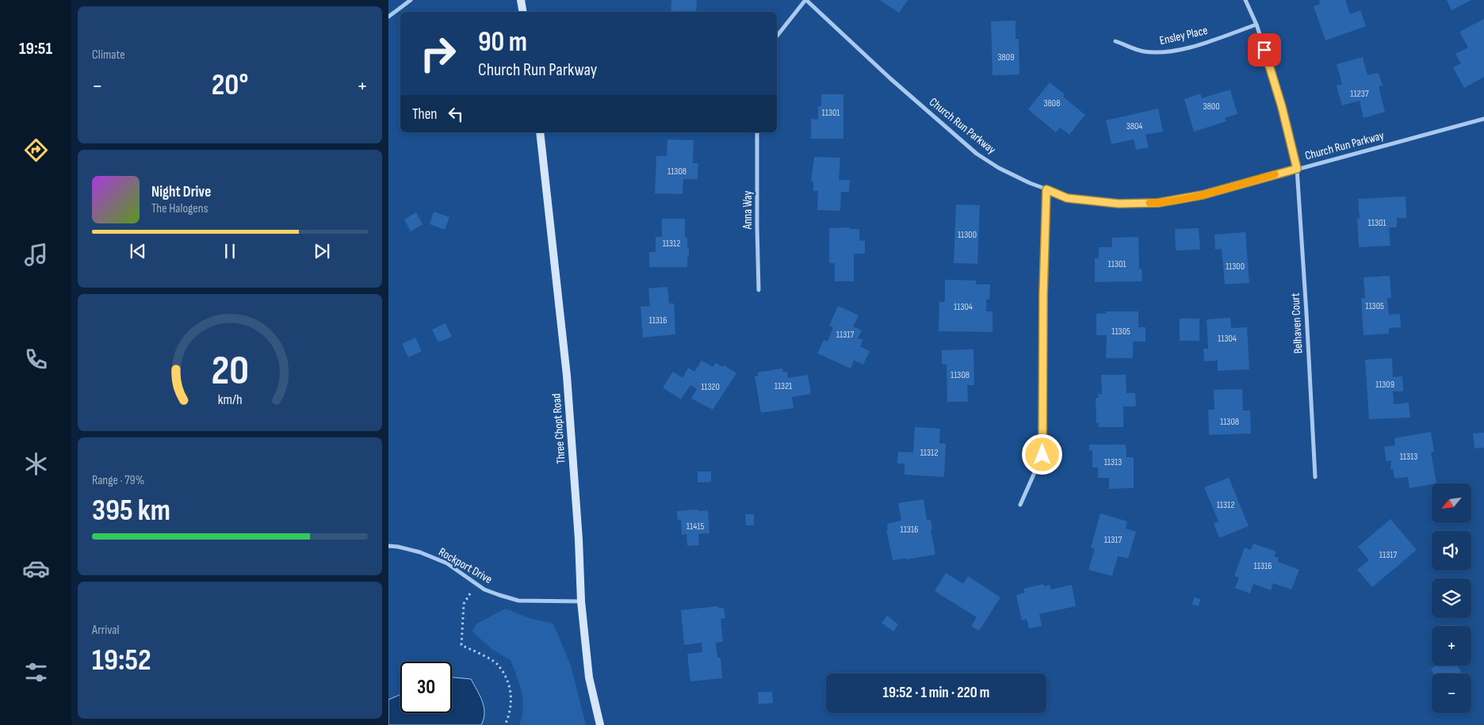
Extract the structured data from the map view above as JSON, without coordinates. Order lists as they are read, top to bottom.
{
  "streets": {
    "main road": ["Three Chopt Road"],
    "street": [
      "Ensley Place",
      "Church Run Parkway",
      "Anna Way",
      "Belhaven Court",
      "Rockport Drive"
    ]
  },
  "crossings": [
    ["Ensley Place", "Belhaven Court"],
    ["Church Run Parkway", "Belhaven Court"],
    ["Three Chopt Road", "Rockport Drive"]
  ],
  "house_numbers": [
    "3809",
    "11237",
    "3808",
    "3800",
    "11301",
    "3804",
    "11308",
    "11301",
    "11300",
    "11312",
    "11301",
    "11300",
    "11305",
    "11304",
    "11316",
    "11305",
    "11317",
    "11304",
    "11308",
    "11309",
    "11321",
    "11320",
    "11308",
    "11312",
    "11313",
    "11313",
    "11312",
    "11415",
    "11316",
    "11317",
    "11317",
    "11316"
  ],
  "north": "bottom left",
  "page": {
    "tabs": "19:51",
    "tile": [
      "Climate",
      ["Range · 79%", "395 km"],
      ["Arrival", "19:52"]
    ],
    "turn": ["90 m", "Church Run Parkway"],
    "heat": ["−", "20°", "+"],
    "then": "Then",
    "song": ["Night Drive", "The Halogens"],
    "map_buttons": ["+", "−"],
    "limit": "30",
    "trip": "19:52 · 1 min · 220 m",
    "gauge": ["20", "km/h"]
  }
}
